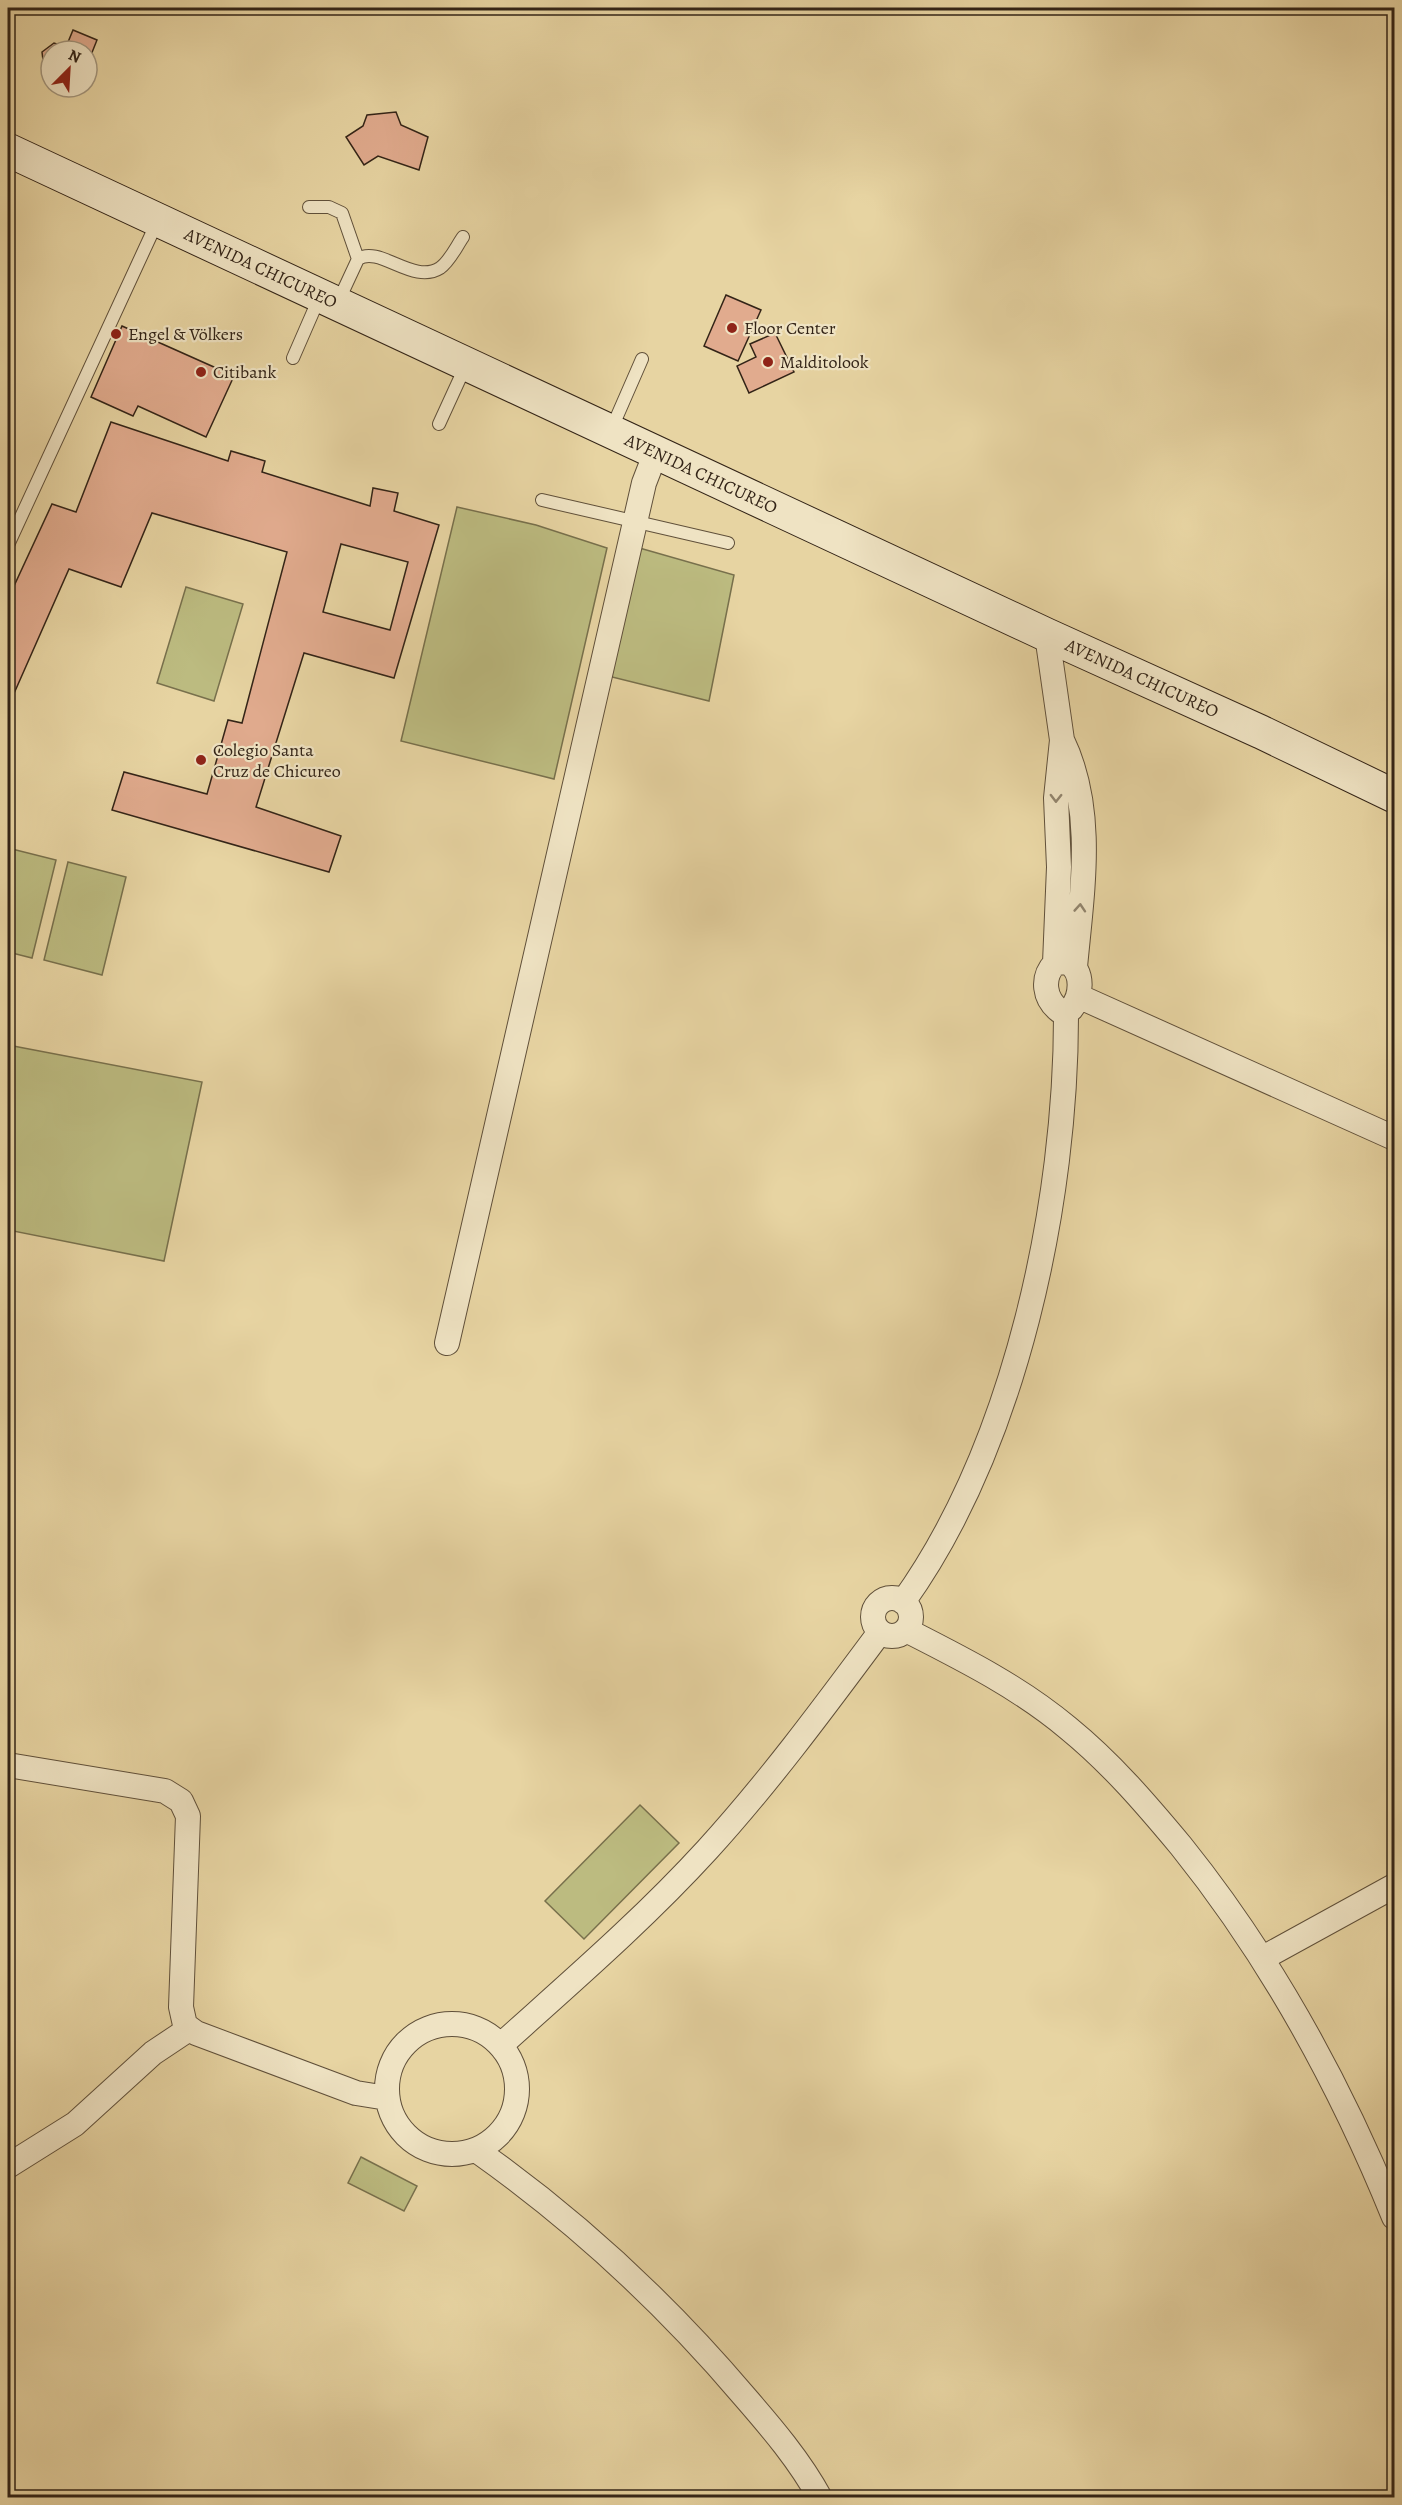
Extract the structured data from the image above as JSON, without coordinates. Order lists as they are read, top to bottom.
{
  "streets": {
    "main road": ["AVENIDA CHICUREO"]
  },
  "places": [
    "Floor Center",
    "Engel & Völkers",
    "Malditolook",
    "Citibank",
    "Colegio Santa Cruz de Chicureo"
  ],
  "north": "top right"
}
